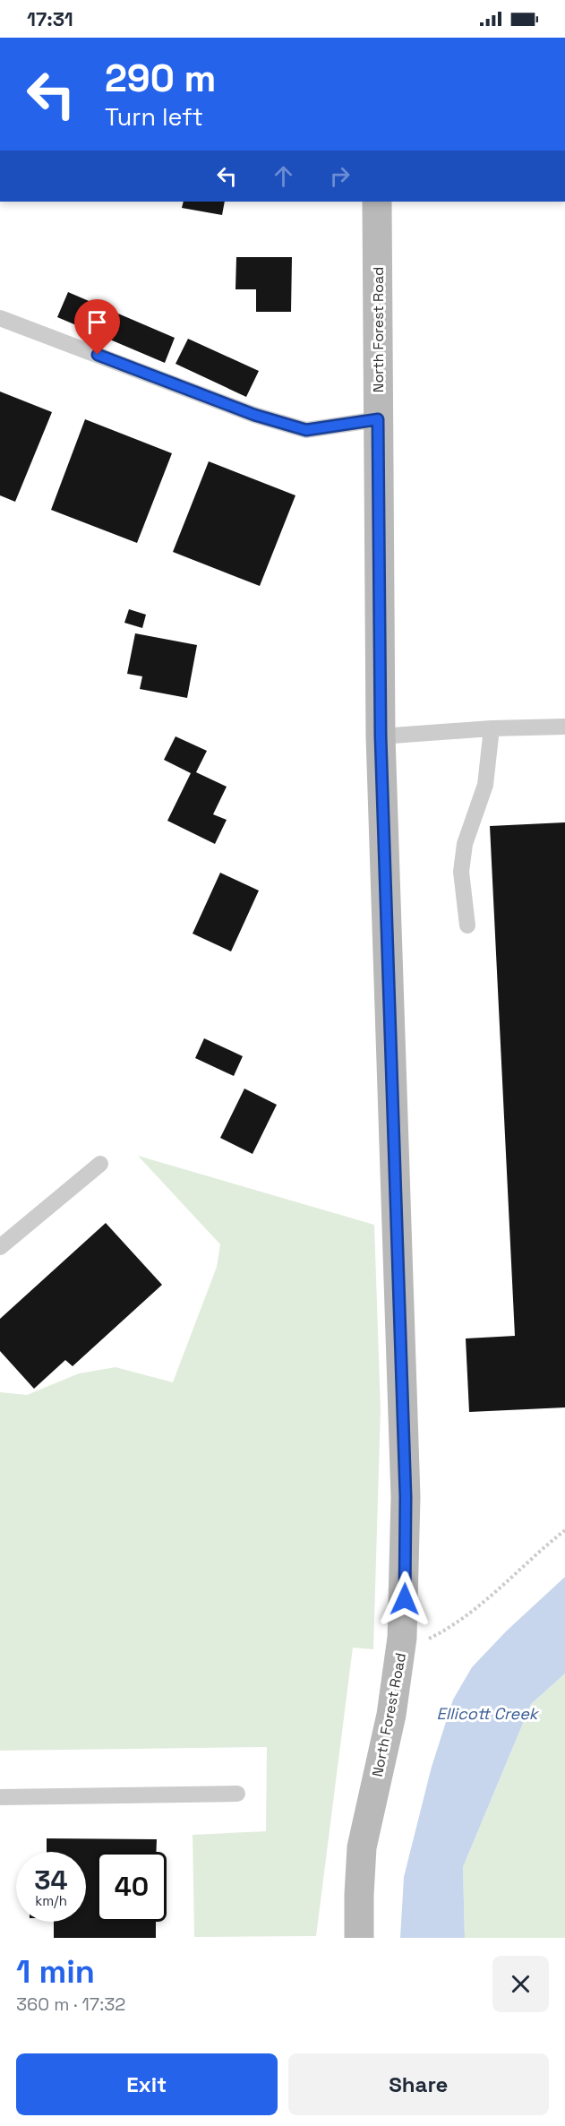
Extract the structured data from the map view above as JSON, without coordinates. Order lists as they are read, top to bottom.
{
  "streets": {
    "street": ["North Forest Road"]
  },
  "water": ["Ellicott Creek"],
  "page": {
    "status": "17:31",
    "turn": ["290 m", "Turn left"],
    "speed": "34 km/h",
    "limit": "40",
    "heading": ["1 min", "360 m · 17:32"],
    "buttons": ["Exit", "Share"]
  }
}
